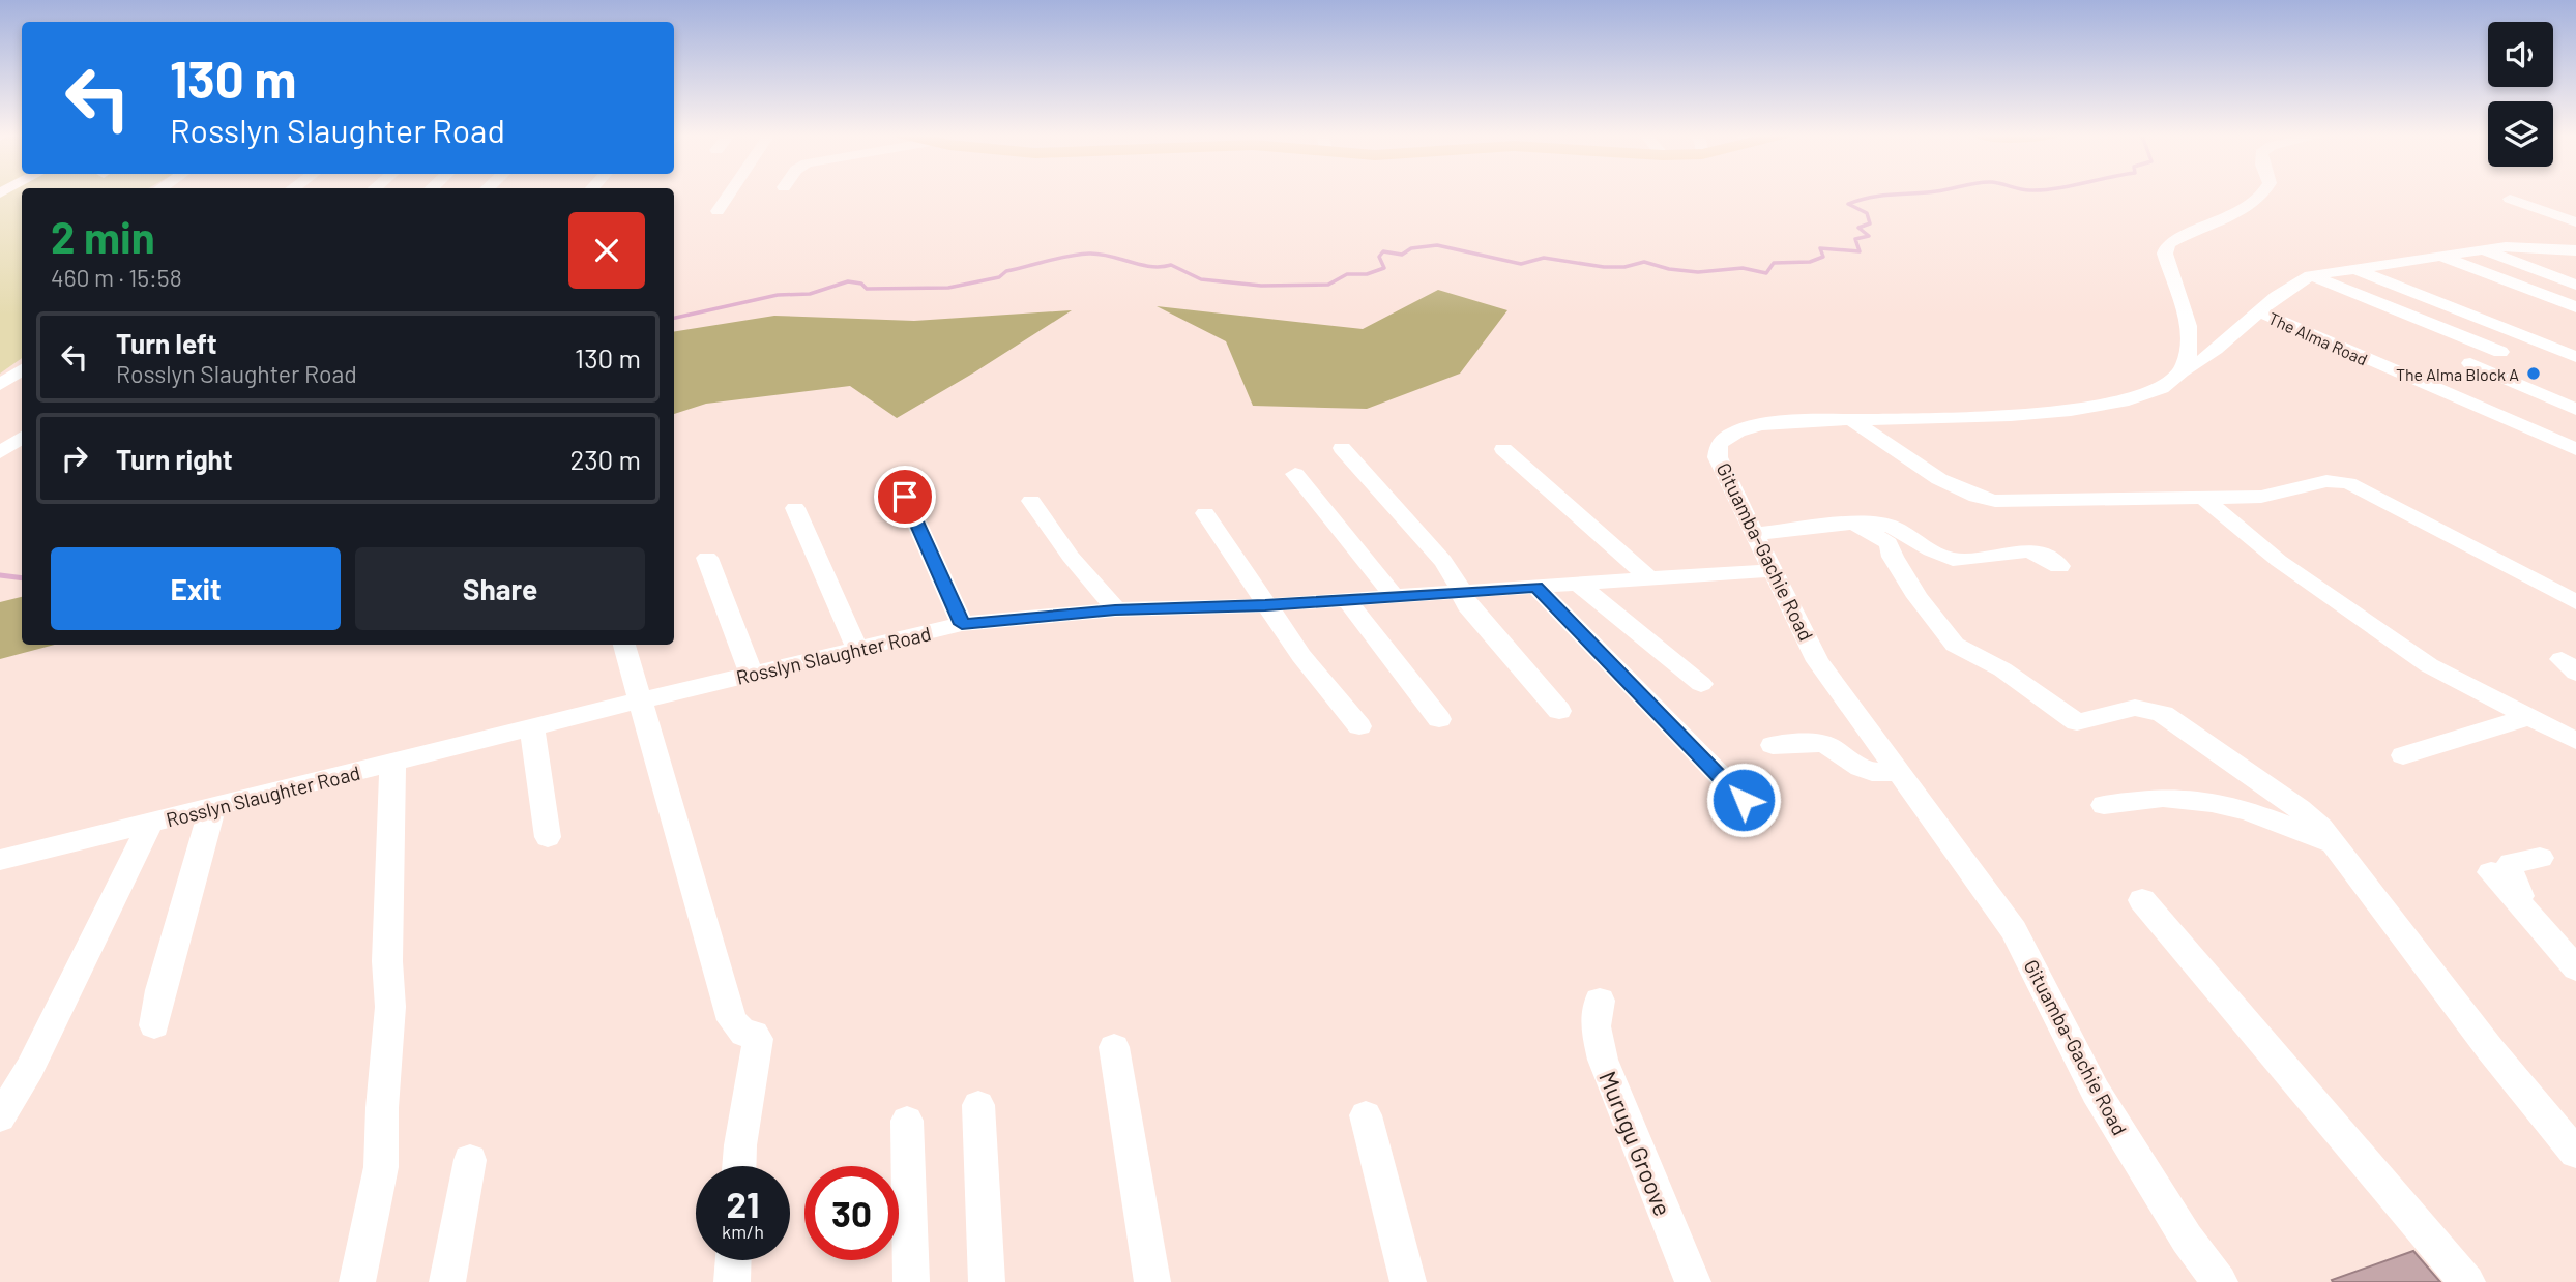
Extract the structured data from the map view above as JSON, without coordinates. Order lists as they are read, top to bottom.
{
  "streets": {
    "street": [
      "The Alma Road",
      "Gituamba-Gachie Road",
      "Rosslyn Slaughter Road",
      "Murugu Groove"
    ]
  },
  "crossings": [
    ["Gituamba-Gachie Road", "Rosslyn Slaughter Road"]
  ],
  "places": ["The Alma Block A"],
  "page": {
    "turn": ["130 m", "Rosslyn Slaughter Road"],
    "heading": ["2 min", "460 m · 15:58"],
    "list": [
      {
        "name": "Turn left",
        "note": "Rosslyn Slaughter Road",
        "value": "130 m"
      },
      {
        "name": "Turn right",
        "value": "230 m"
      }
    ],
    "buttons": ["Exit", "Share"],
    "speed": "21 km/h",
    "limit": "30"
  }
}
